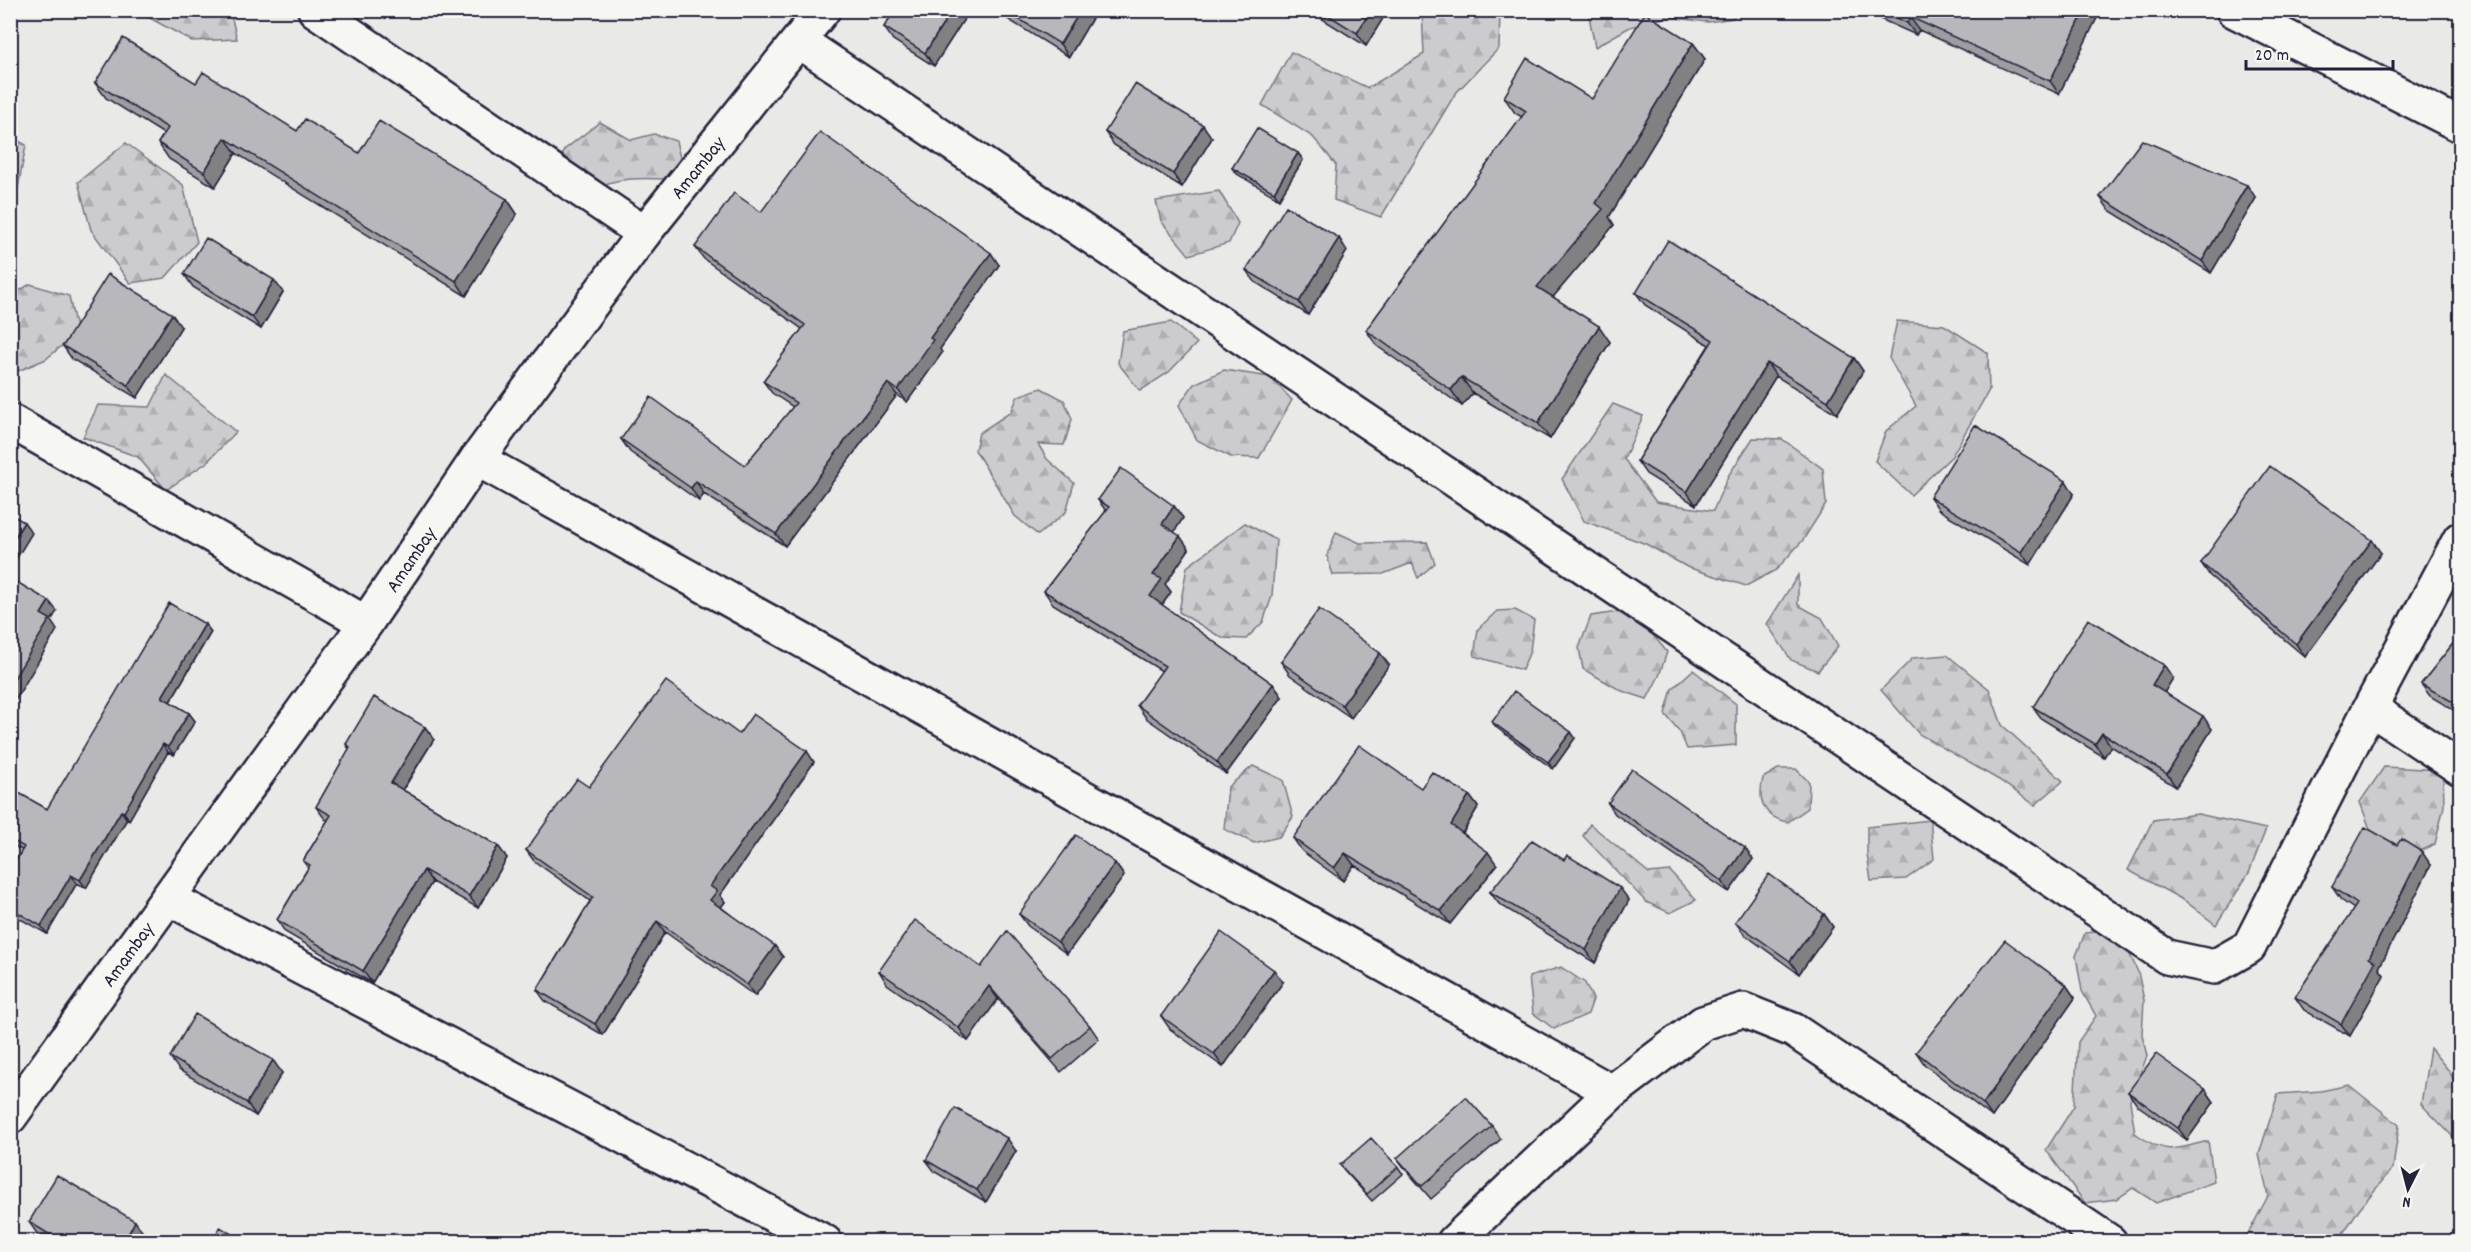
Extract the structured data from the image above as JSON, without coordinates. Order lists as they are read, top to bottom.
{
  "streets": {
    "street": ["Amambay"]
  },
  "scale_bar": "20 m",
  "north": "bottom"
}
